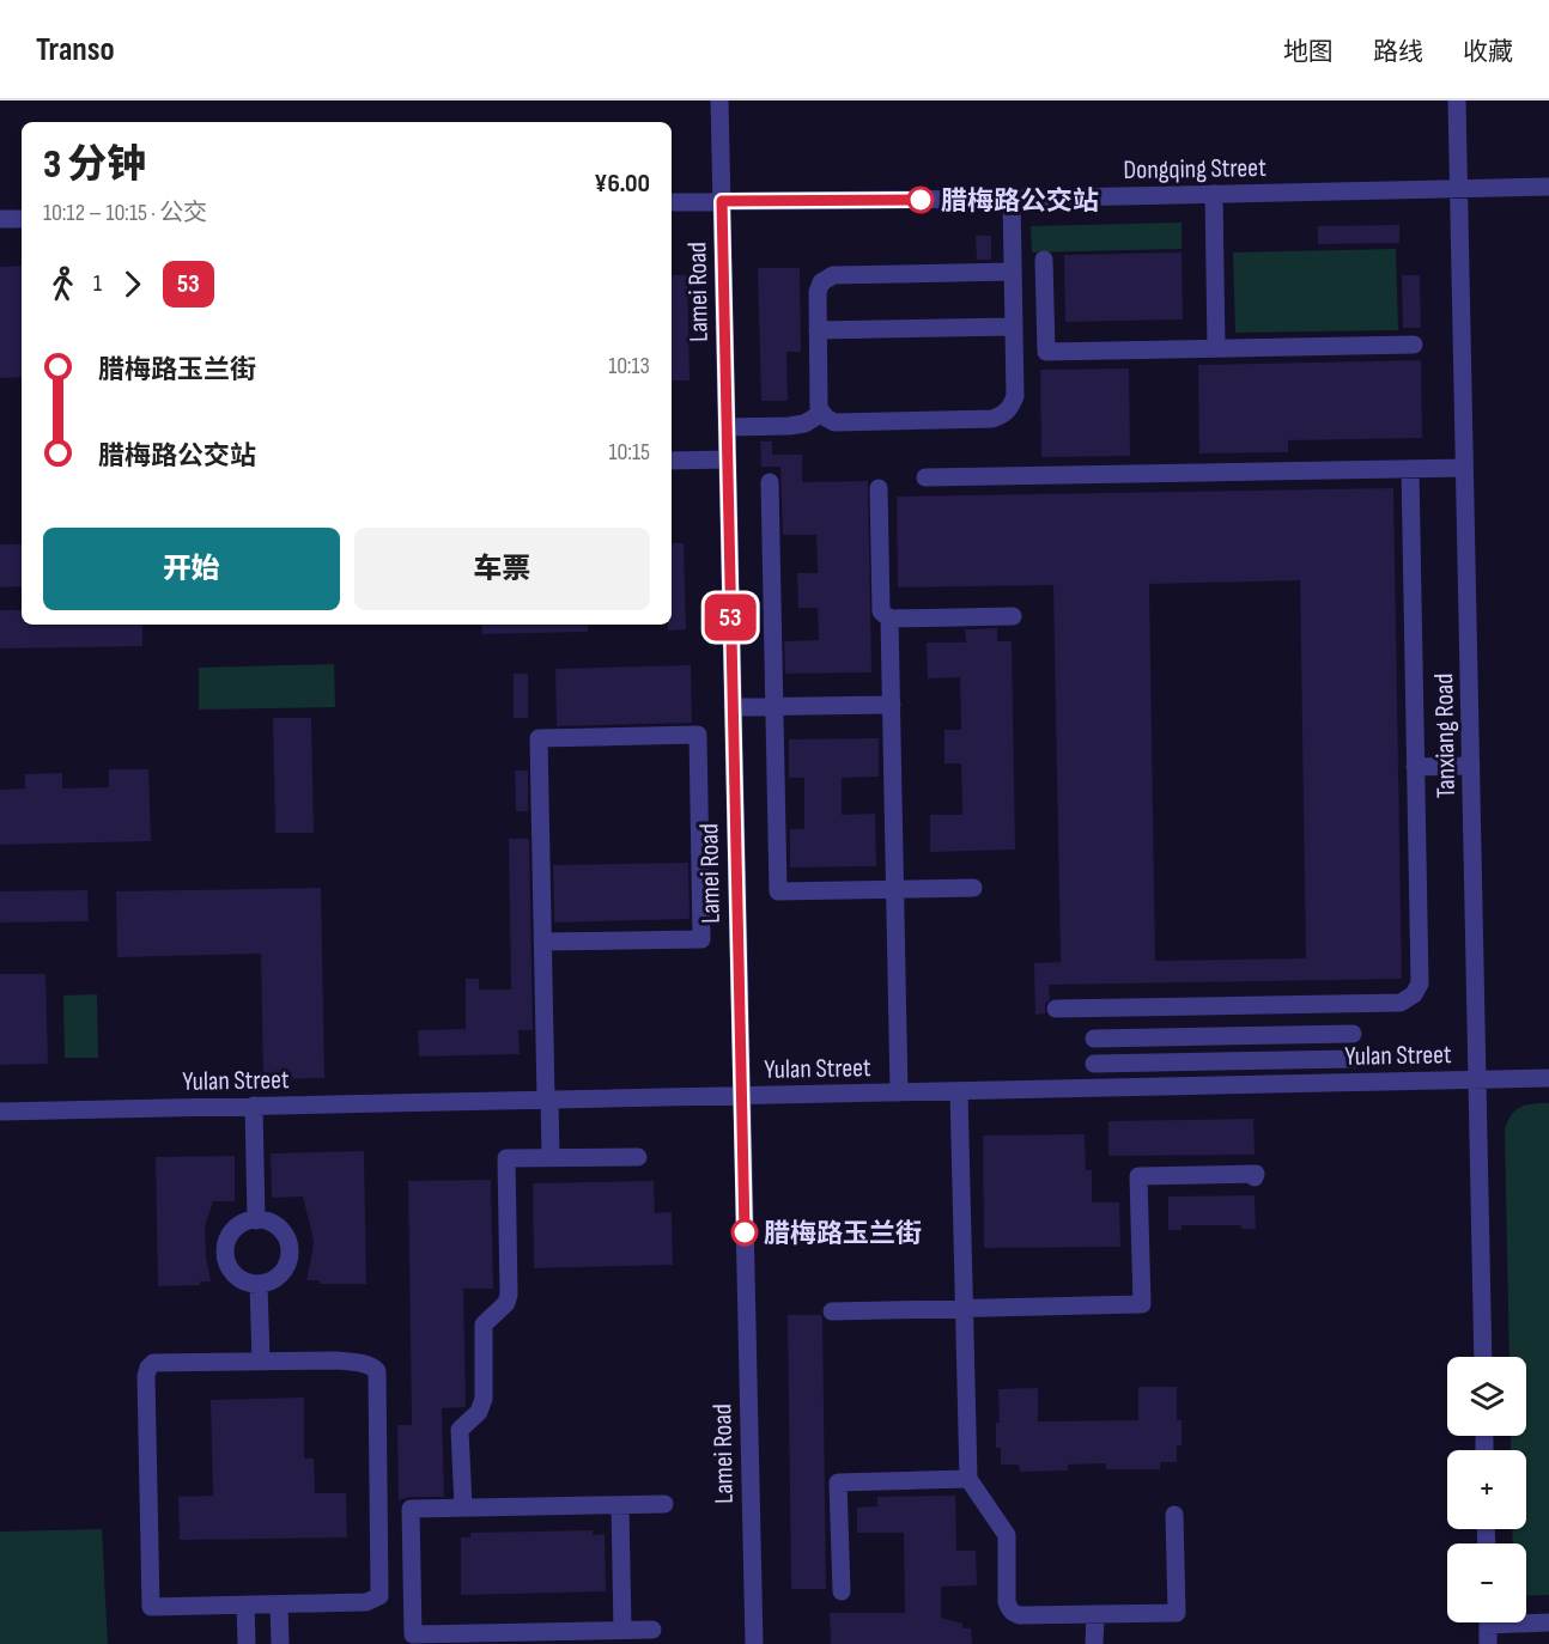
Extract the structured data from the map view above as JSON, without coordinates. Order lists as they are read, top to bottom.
{
  "streets": {
    "street": [
      "Dongqing Street",
      "Lamei Road",
      "Tanxiang Road",
      "Yulan Street"
    ]
  },
  "crossings": [
    ["Dongqing Street", "Lamei Road"],
    ["Dongqing Street", "Tanxiang Road"],
    ["Lamei Road", "Yulan Street"],
    ["Tanxiang Road", "Yulan Street"]
  ],
  "places": ["腊梅路公交站", "腊梅路玉兰街"],
  "lines": ["bus line 53"],
  "page": {
    "header": "Transo",
    "nav": ["地图", "路线", "收藏"],
    "on_map": "53",
    "heading": ["3 分钟", "10:12 – 10:15 · 公交", "¥6.00"],
    "legs": ["1", "53"],
    "list": [
      {
        "name": "腊梅路玉兰街",
        "value": "10:13"
      },
      {
        "name": "腊梅路公交站",
        "value": "10:15"
      }
    ],
    "buttons": ["开始", "车票"],
    "map_buttons": ["+", "−"]
  }
}
